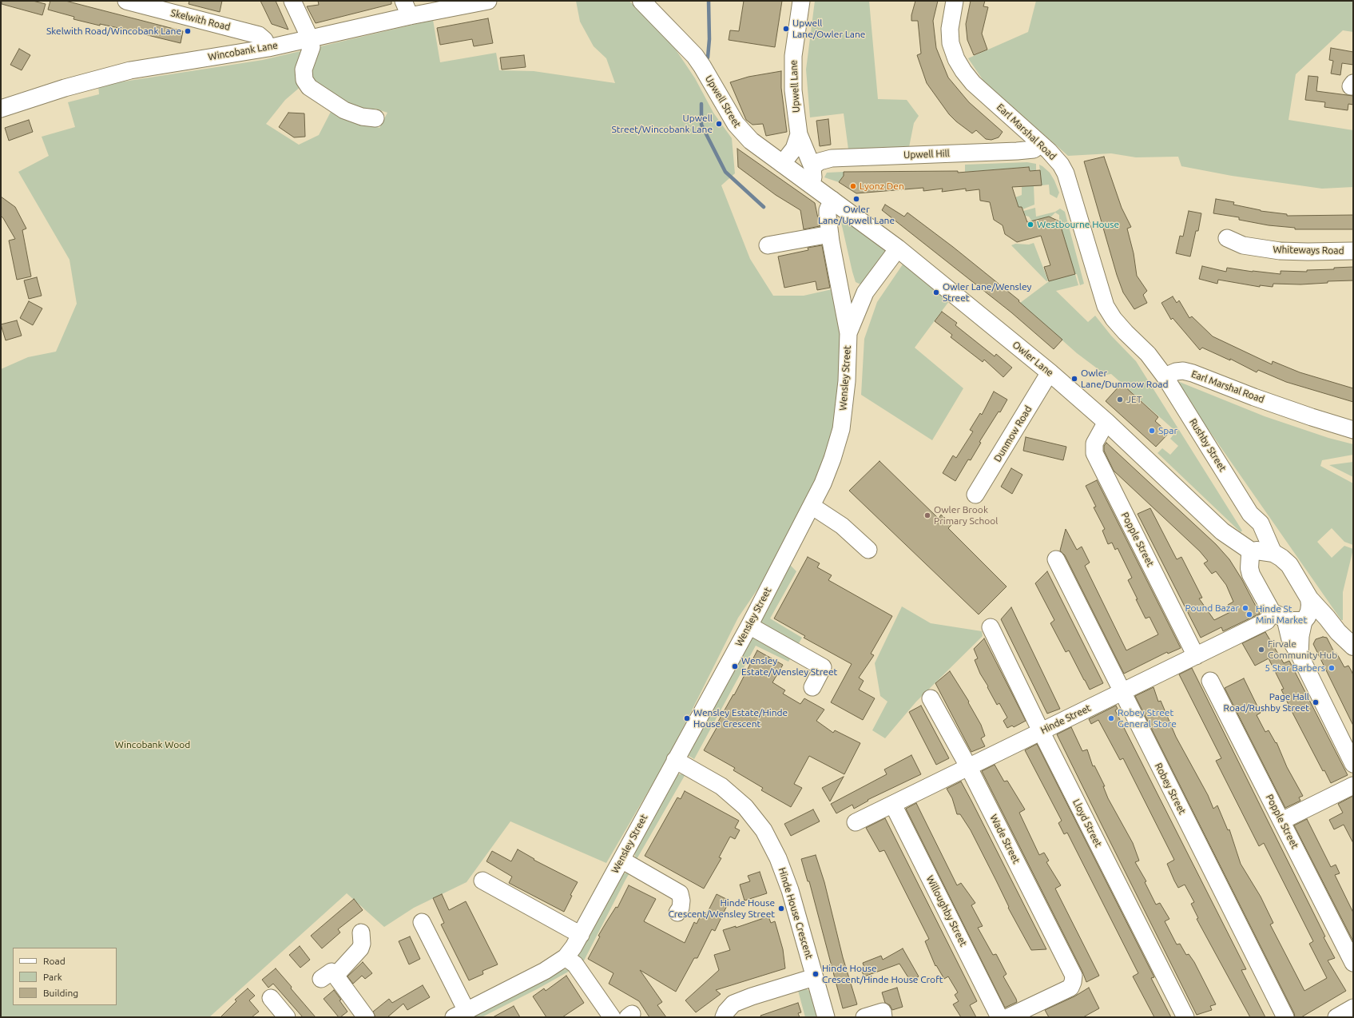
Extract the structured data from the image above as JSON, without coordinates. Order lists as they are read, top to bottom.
{
  "streets": {
    "main road": ["Upwell Street", "Owler Lane"],
    "street": [
      "Skelwith Road",
      "Wincobank Lane",
      "Upwell Lane",
      "Earl Marshal Road",
      "Upwell Hill",
      "Whiteways Road",
      "Wensley Street",
      "Dunmow Road",
      "Rushby Street",
      "Popple Street",
      "Hinde Street",
      "Robey Street",
      "Lloyd Street",
      "Wade Street",
      "Willoughby Street",
      "Hinde House Crescent"
    ]
  },
  "crossings": [
    ["Skelwith Road", "Wincobank Lane"],
    ["Upwell Lane", "Upwell Street"],
    ["Upwell Lane", "Upwell Hill"],
    ["Upwell Street", "Owler Lane"],
    ["Upwell Street", "Wensley Street"],
    ["Earl Marshal Road", "Upwell Hill"],
    ["Earl Marshal Road", "Rushby Street"],
    ["Owler Lane", "Wensley Street"],
    ["Owler Lane", "Dunmow Road"],
    ["Owler Lane", "Rushby Street"],
    ["Owler Lane", "Popple Street"],
    ["Owler Lane", "Hinde Street"],
    ["Wensley Street", "Hinde House Crescent"],
    ["Popple Street", "Hinde Street"],
    ["Hinde Street", "Robey Street"],
    ["Hinde Street", "Lloyd Street"],
    ["Hinde Street", "Wade Street"],
    ["Hinde Street", "Willoughby Street"]
  ],
  "parks": ["Wincobank Wood"],
  "places": [
    "Upwell Lane/Owler Lane",
    "Skelwith Road/Wincobank Lane",
    "Upwell Street/Wincobank Lane",
    "Lyonz Den",
    "Owler Lane/Upwell Lane",
    "Westbourne House",
    "Owler Lane/Wensley Street",
    "Owler Lane/Dunmow Road",
    "JET",
    "Spar",
    "Owler Brook Primary School",
    "Pound Bazar",
    "Hinde St Mini Market",
    "Firvale Community Hub",
    "Wensley Estate/Wensley Street",
    "5 Star Barbers",
    "Page Hall Road/Rushby Street",
    "Wensley Estate/Hinde House Crescent",
    "Robey Street General Store",
    "Hinde House Crescent/Wensley Street",
    "Hinde House Crescent/Hinde House Croft"
  ],
  "legend": ["Road", "Park", "Building"]
}
